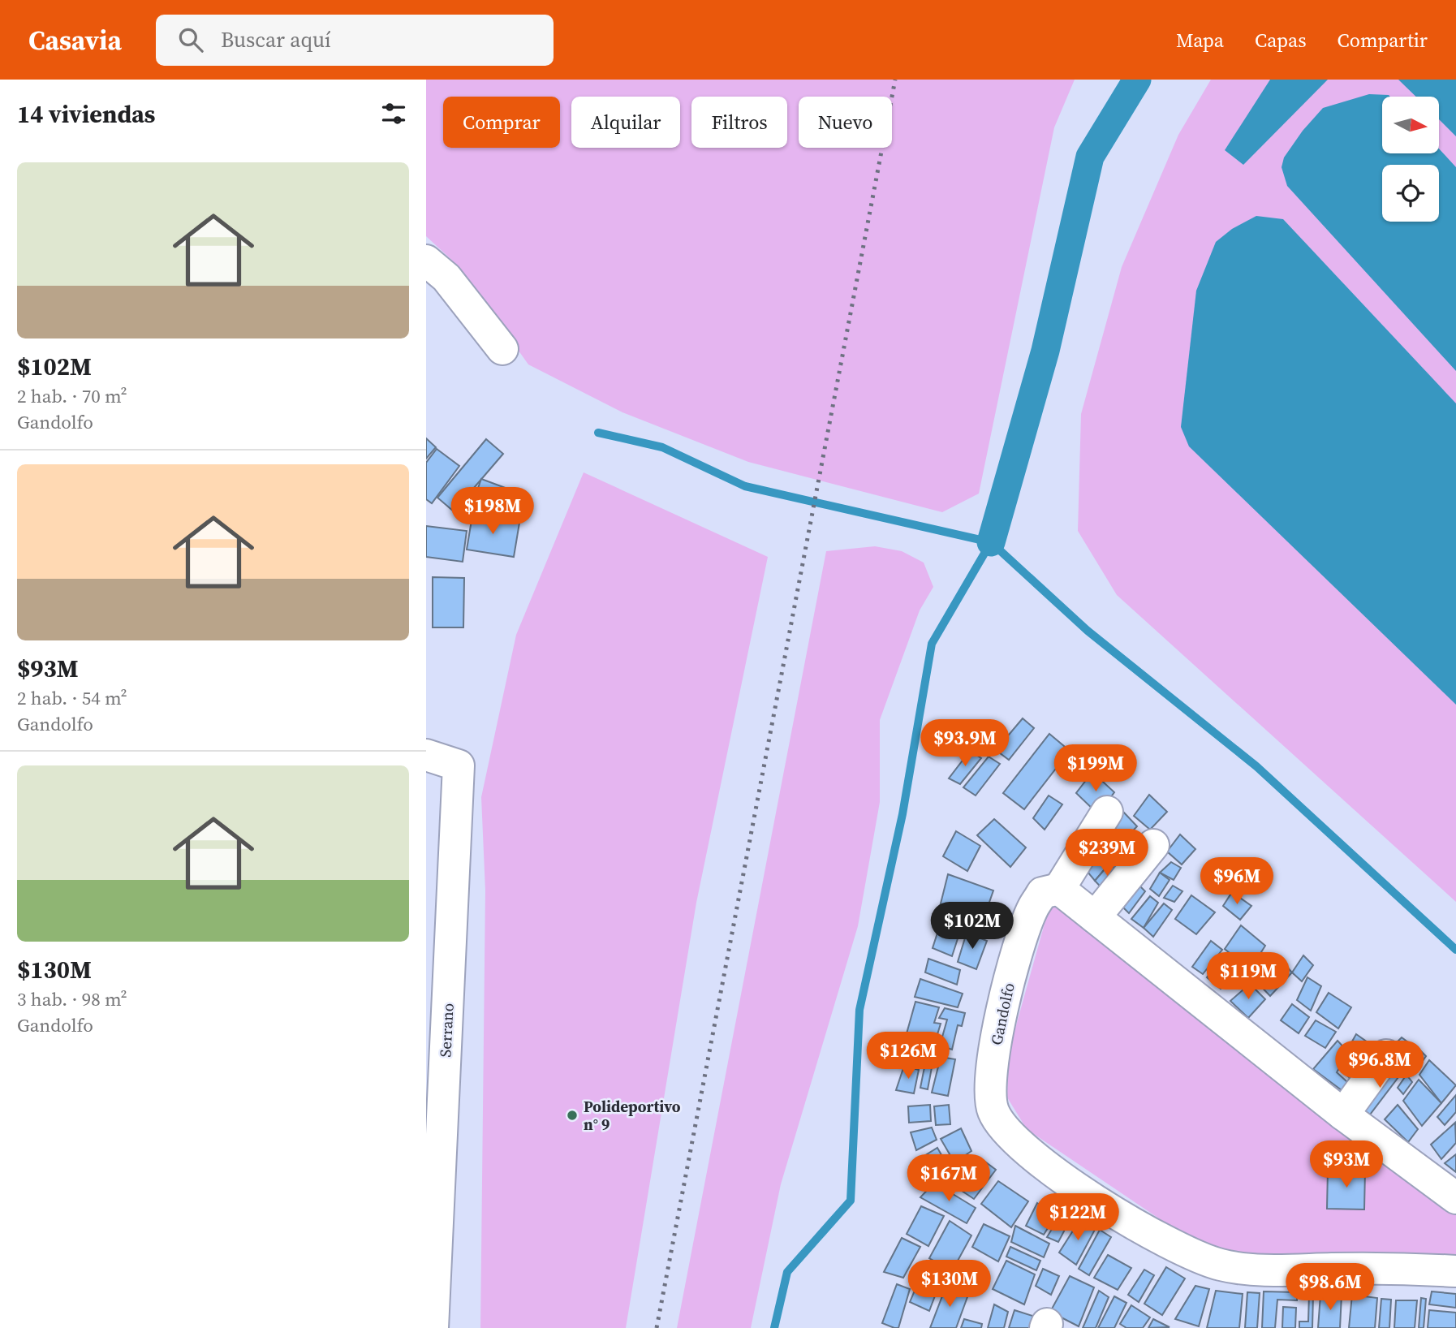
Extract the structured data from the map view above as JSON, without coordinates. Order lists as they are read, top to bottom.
{
  "streets": {
    "street": ["Gandolfo", "Serrano"]
  },
  "places": ["Polideportivo n° 9"],
  "north": "right",
  "page": {
    "header": "Casavia",
    "search": "Buscar aquí",
    "nav": ["Mapa", "Capas", "Compartir"],
    "heading": "14 viviendas",
    "chip": [
      "Comprar",
      "Alquilar",
      "Filtros",
      "Nuevo"
    ],
    "list": [
      {
        "name": "$102M",
        "note": "2 hab. · 70 m² · Gandolfo"
      },
      {
        "name": "$93M",
        "note": "2 hab. · 54 m² · Gandolfo"
      },
      {
        "name": "$130M",
        "note": "3 hab. · 98 m² · Gandolfo"
      }
    ],
    "price": [
      "$198M",
      "$93.9M",
      "$199M",
      "$239M",
      "$96M",
      "$102M",
      "$119M",
      "$126M",
      "$96.8M",
      "$93M",
      "$167M",
      "$122M",
      "$130M",
      "$98.6M"
    ]
  }
}
